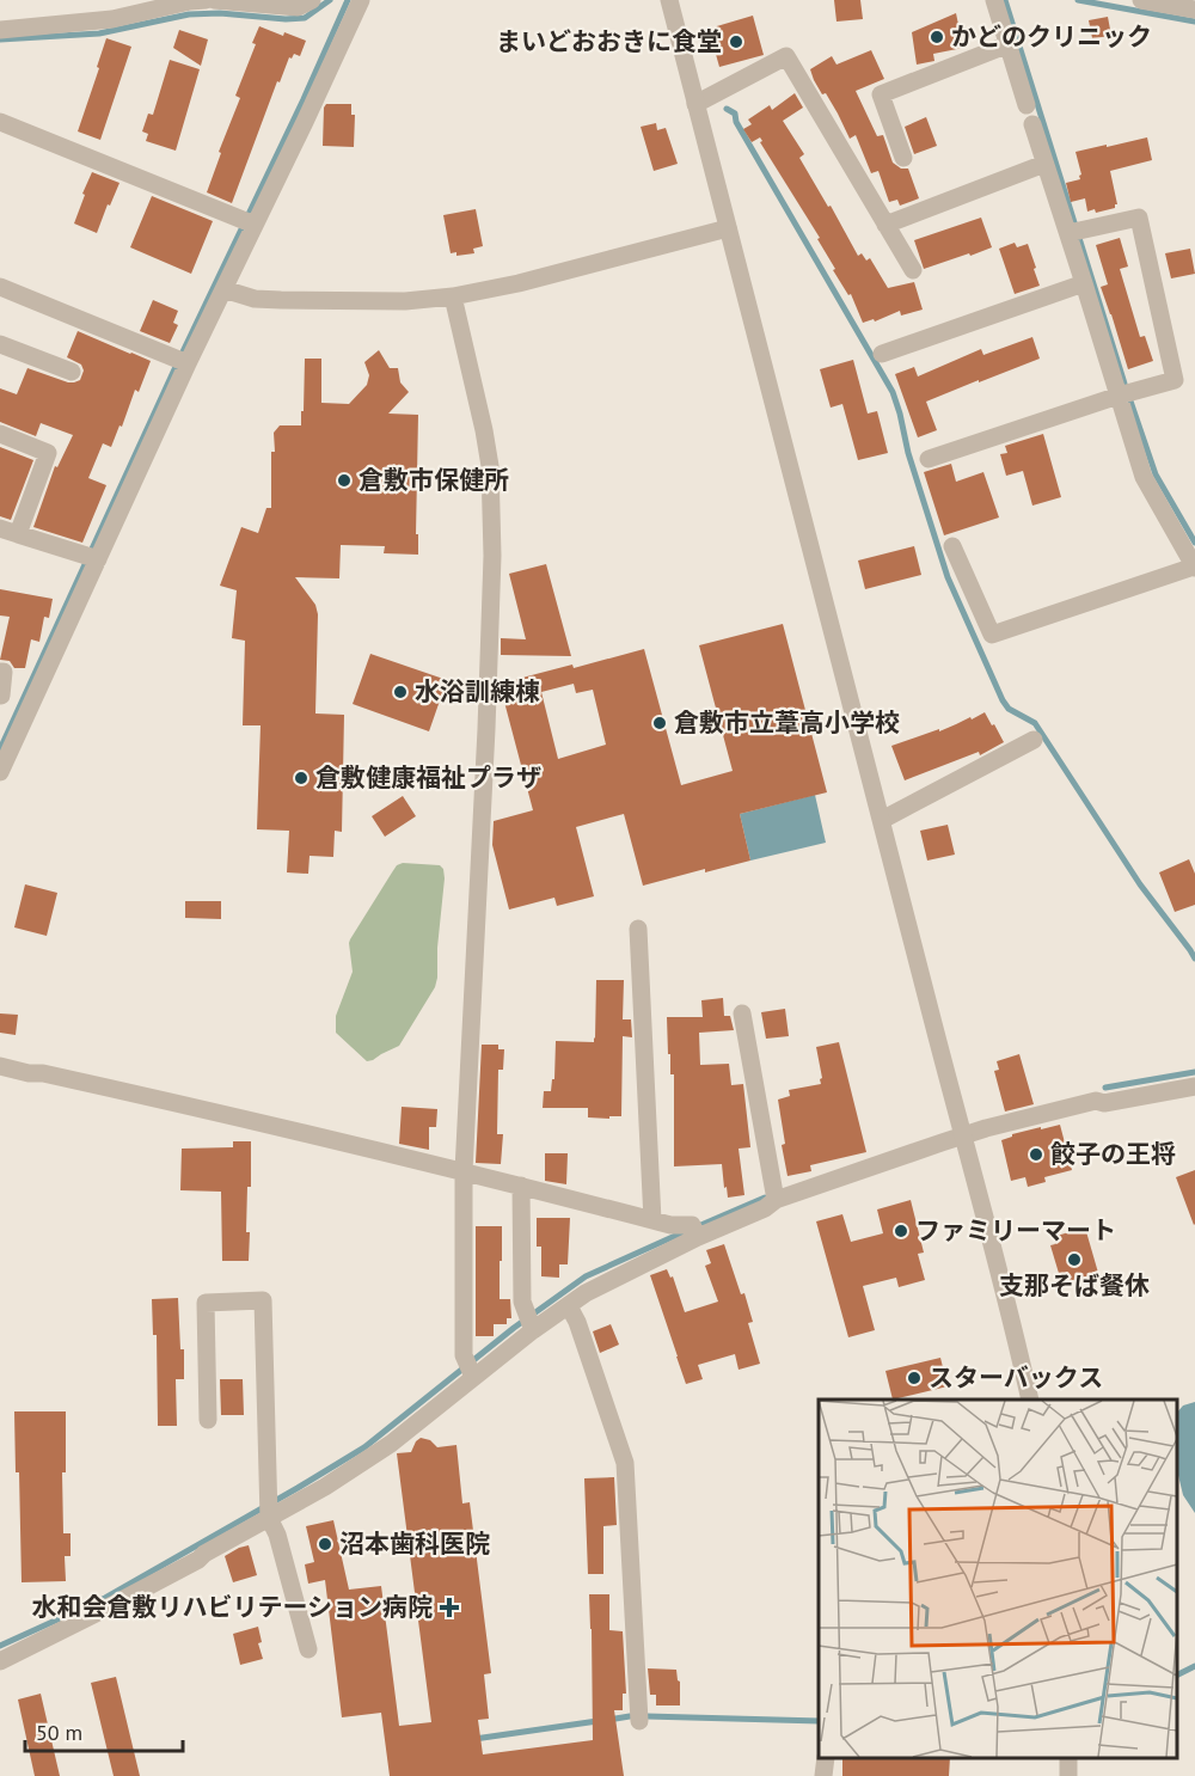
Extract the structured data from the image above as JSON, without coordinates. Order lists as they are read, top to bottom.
{
  "places": {
    "other": [
      "かどのクリニック",
      "まいどおおきに食堂",
      "倉敷市保健所",
      "水浴訓練棟",
      "倉敷市立葦高小学校",
      "倉敷健康福祉プラザ",
      "餃子の王将",
      "ファミリーマート",
      "支那そば餐休",
      "スターバックス",
      "沼本歯科医院"
    ],
    "health": ["水和会倉敷リハビリテーション病院"]
  },
  "scale_bar": "50 m"
}
